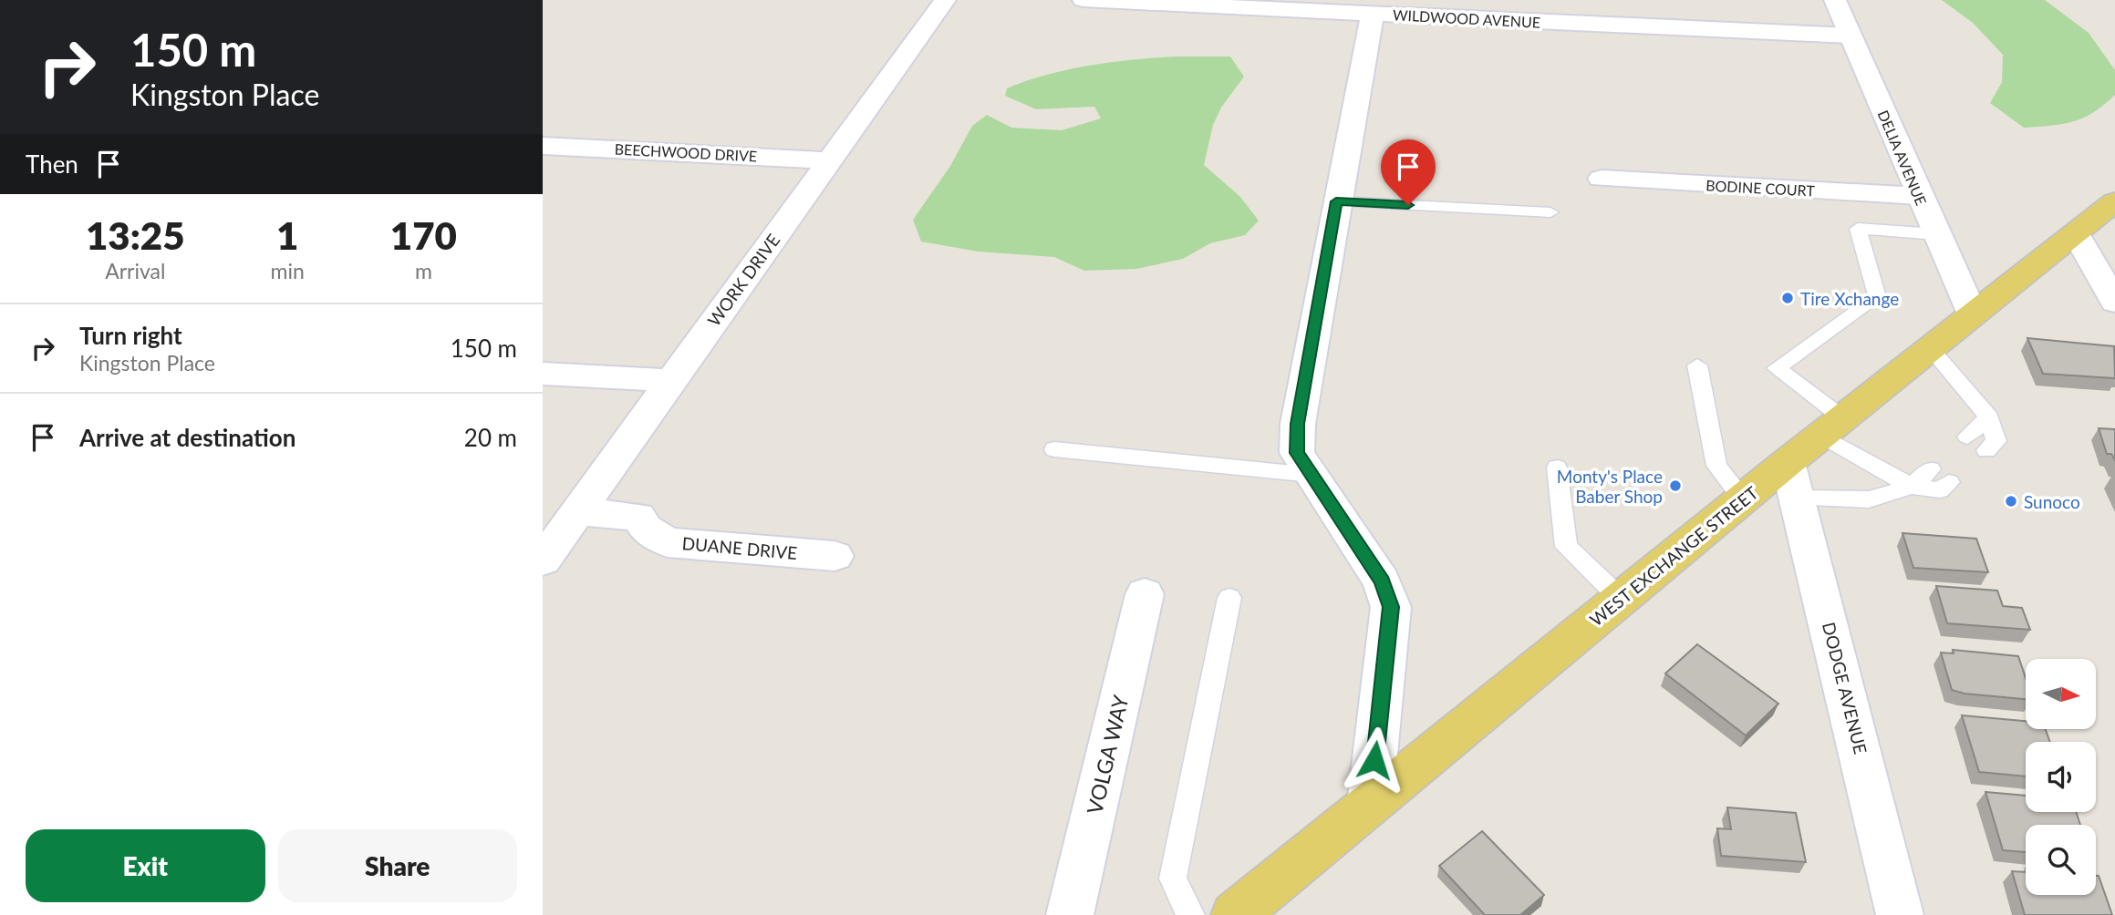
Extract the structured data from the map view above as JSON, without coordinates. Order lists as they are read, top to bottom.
{
  "streets": {
    "main road": ["WEST EXCHANGE STREET"],
    "street": [
      "WILDWOOD AVENUE",
      "BEECHWOOD DRIVE",
      "DELIA AVENUE",
      "BODINE COURT",
      "WORK DRIVE",
      "DUANE DRIVE",
      "DODGE AVENUE",
      "VOLGA WAY"
    ]
  },
  "crossings": [
    ["WILDWOOD AVENUE", "DELIA AVENUE"],
    ["BEECHWOOD DRIVE", "WORK DRIVE"],
    ["DELIA AVENUE", "BODINE COURT"],
    ["DELIA AVENUE", "WEST EXCHANGE STREET"],
    ["WORK DRIVE", "DUANE DRIVE"],
    ["WEST EXCHANGE STREET", "DODGE AVENUE"]
  ],
  "places": ["Tire Xchange", "Monty's Place Baber Shop", "Sunoco"],
  "north": "right",
  "page": {
    "turn": ["150 m", "Kingston Place"],
    "then": "Then",
    "eta": [
      "13:25",
      "Arrival",
      "1",
      "min",
      "170",
      "m"
    ],
    "list": [
      {
        "name": "Turn right",
        "note": "Kingston Place",
        "value": "150 m"
      },
      {
        "name": "Arrive at destination",
        "value": "20 m"
      }
    ],
    "buttons": ["Exit", "Share"]
  }
}
